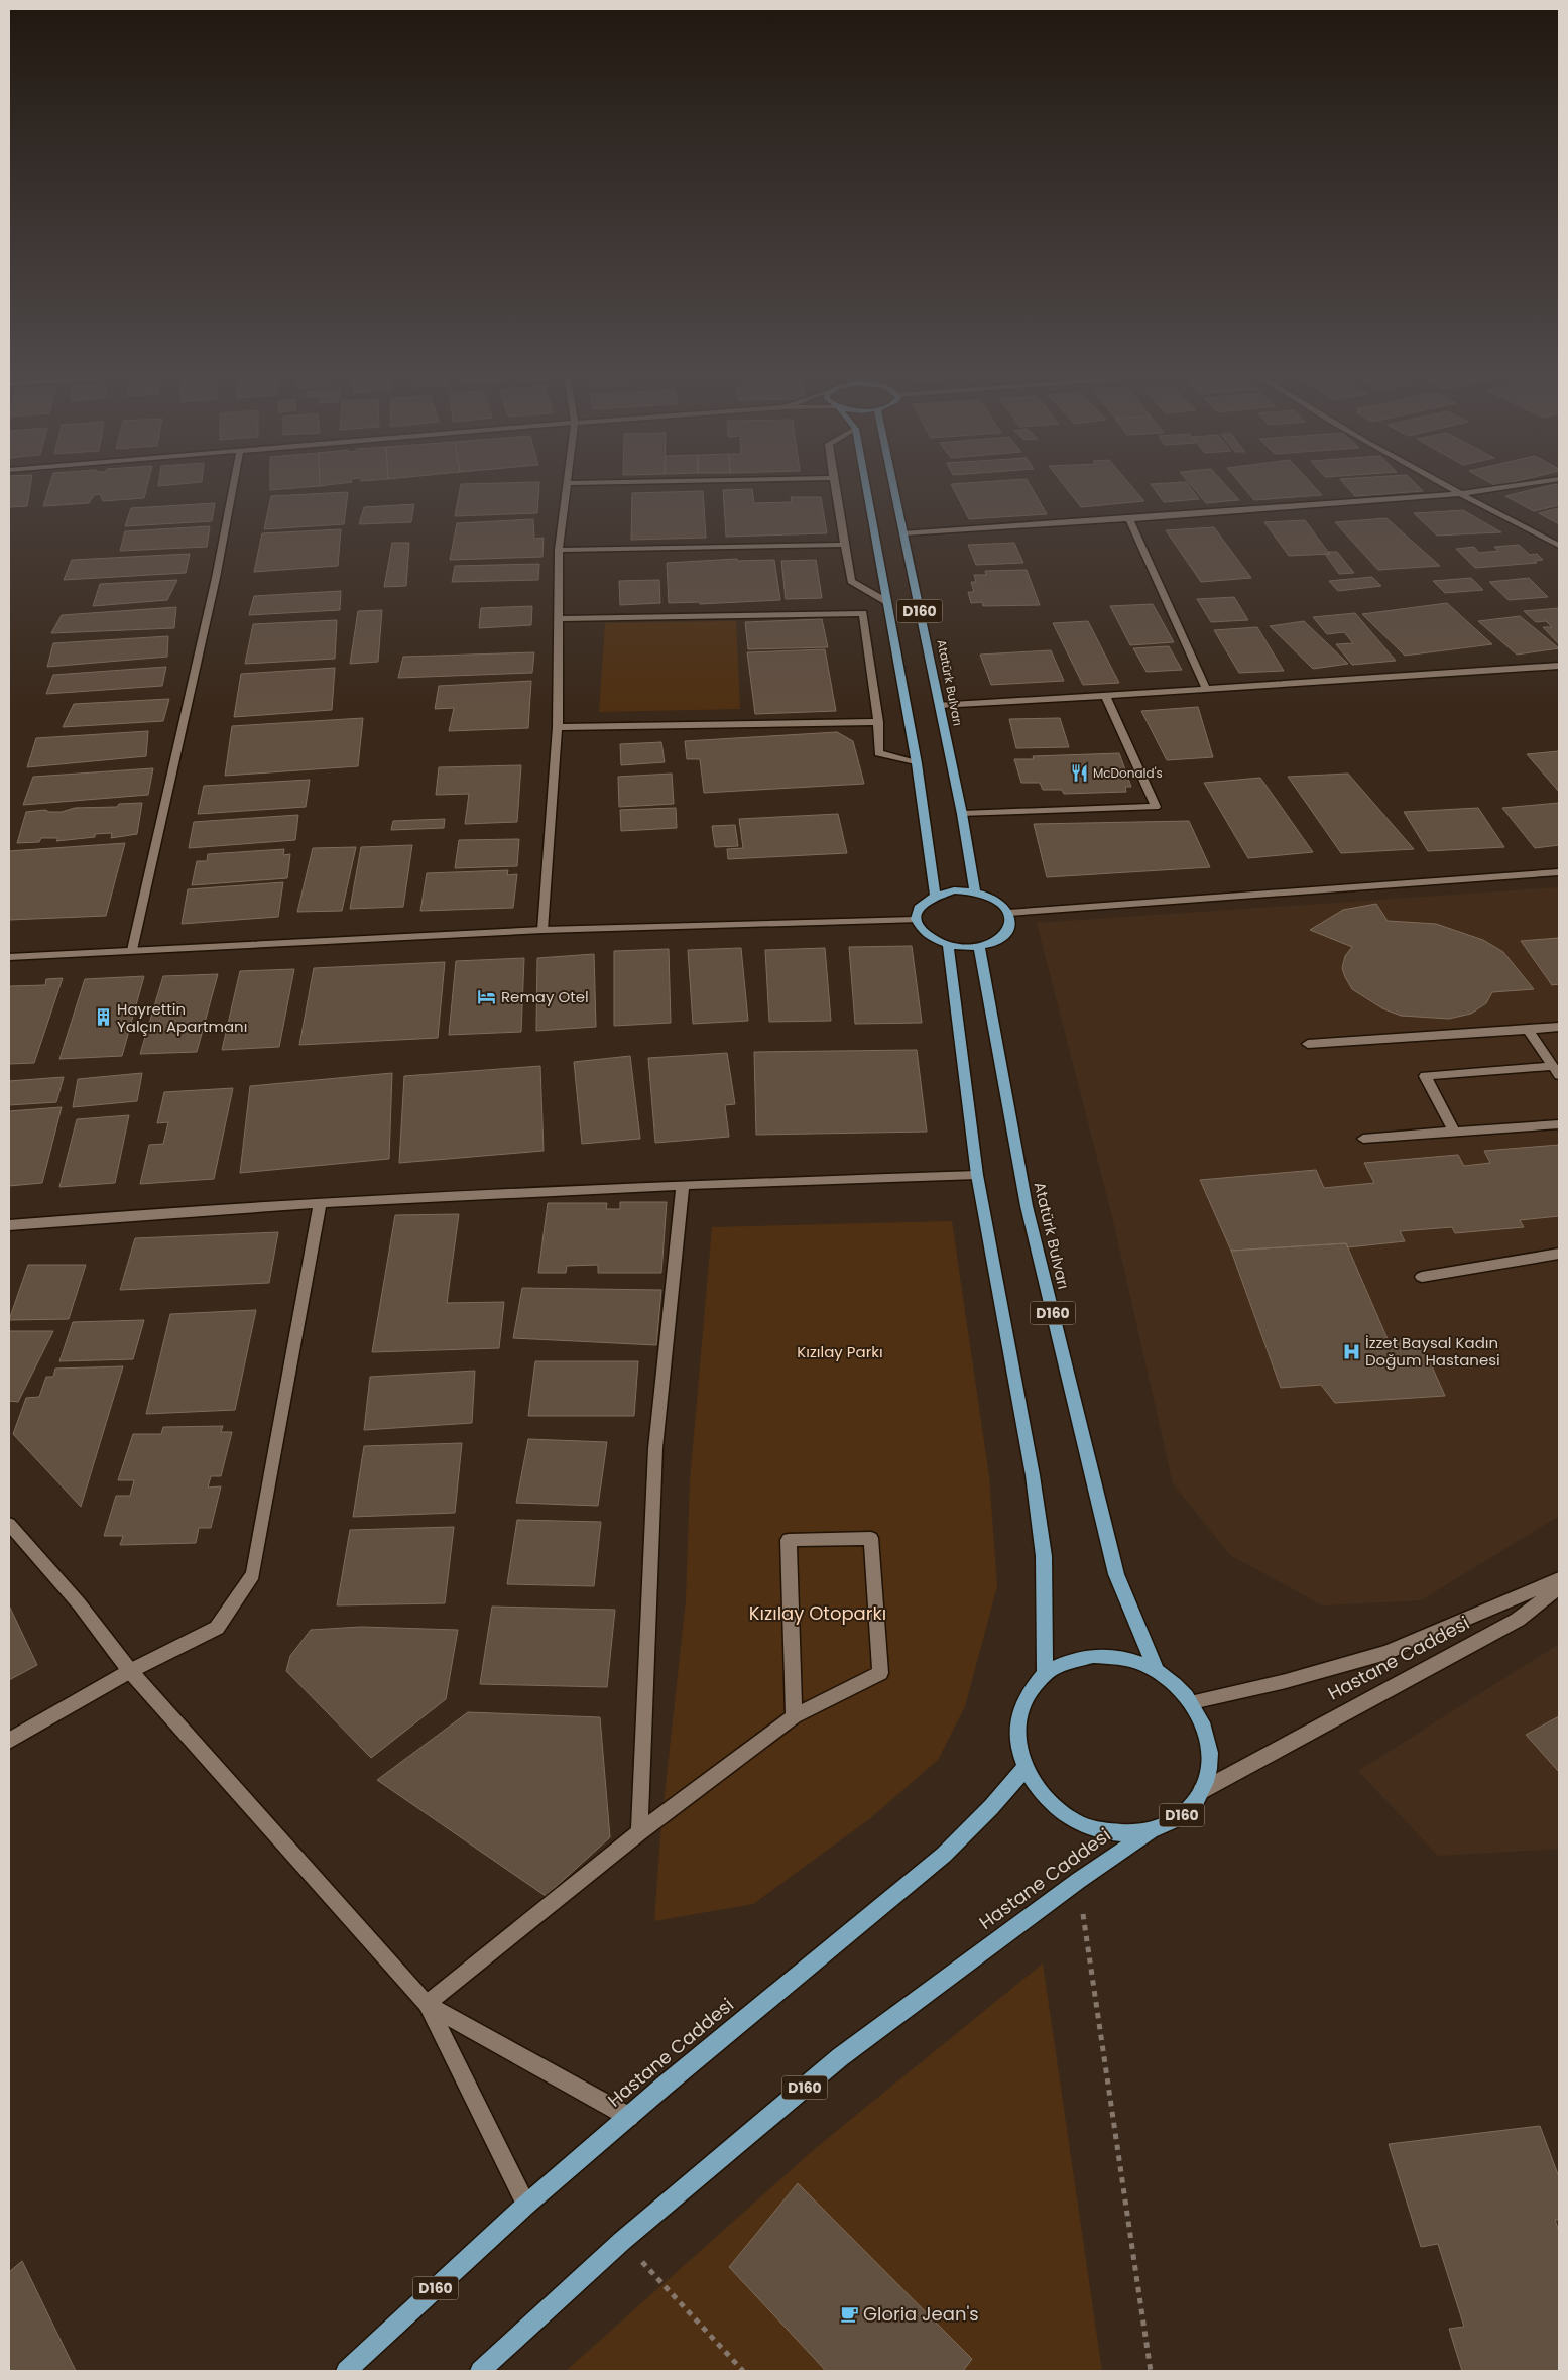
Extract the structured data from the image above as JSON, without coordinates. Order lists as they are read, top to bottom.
{
  "streets": {
    "main road": ["D160", "Atatürk Bulvarı", "Hastane Caddesi"]
  },
  "crossings": [
    ["D160", "Atatürk Bulvarı"],
    ["D160", "Hastane Caddesi"]
  ],
  "parks": ["Kızılay Parkı", "Kızılay Otoparkı"],
  "places": {
    "restaurant": ["McDonald's"],
    "hotel": ["Remay Otel"],
    "building": ["Hayrettin Yalçın Apartmanı"],
    "hospital": ["İzzet Baysal Kadın Doğum Hastanesi"],
    "cafe": ["Gloria Jean's"]
  }
}
